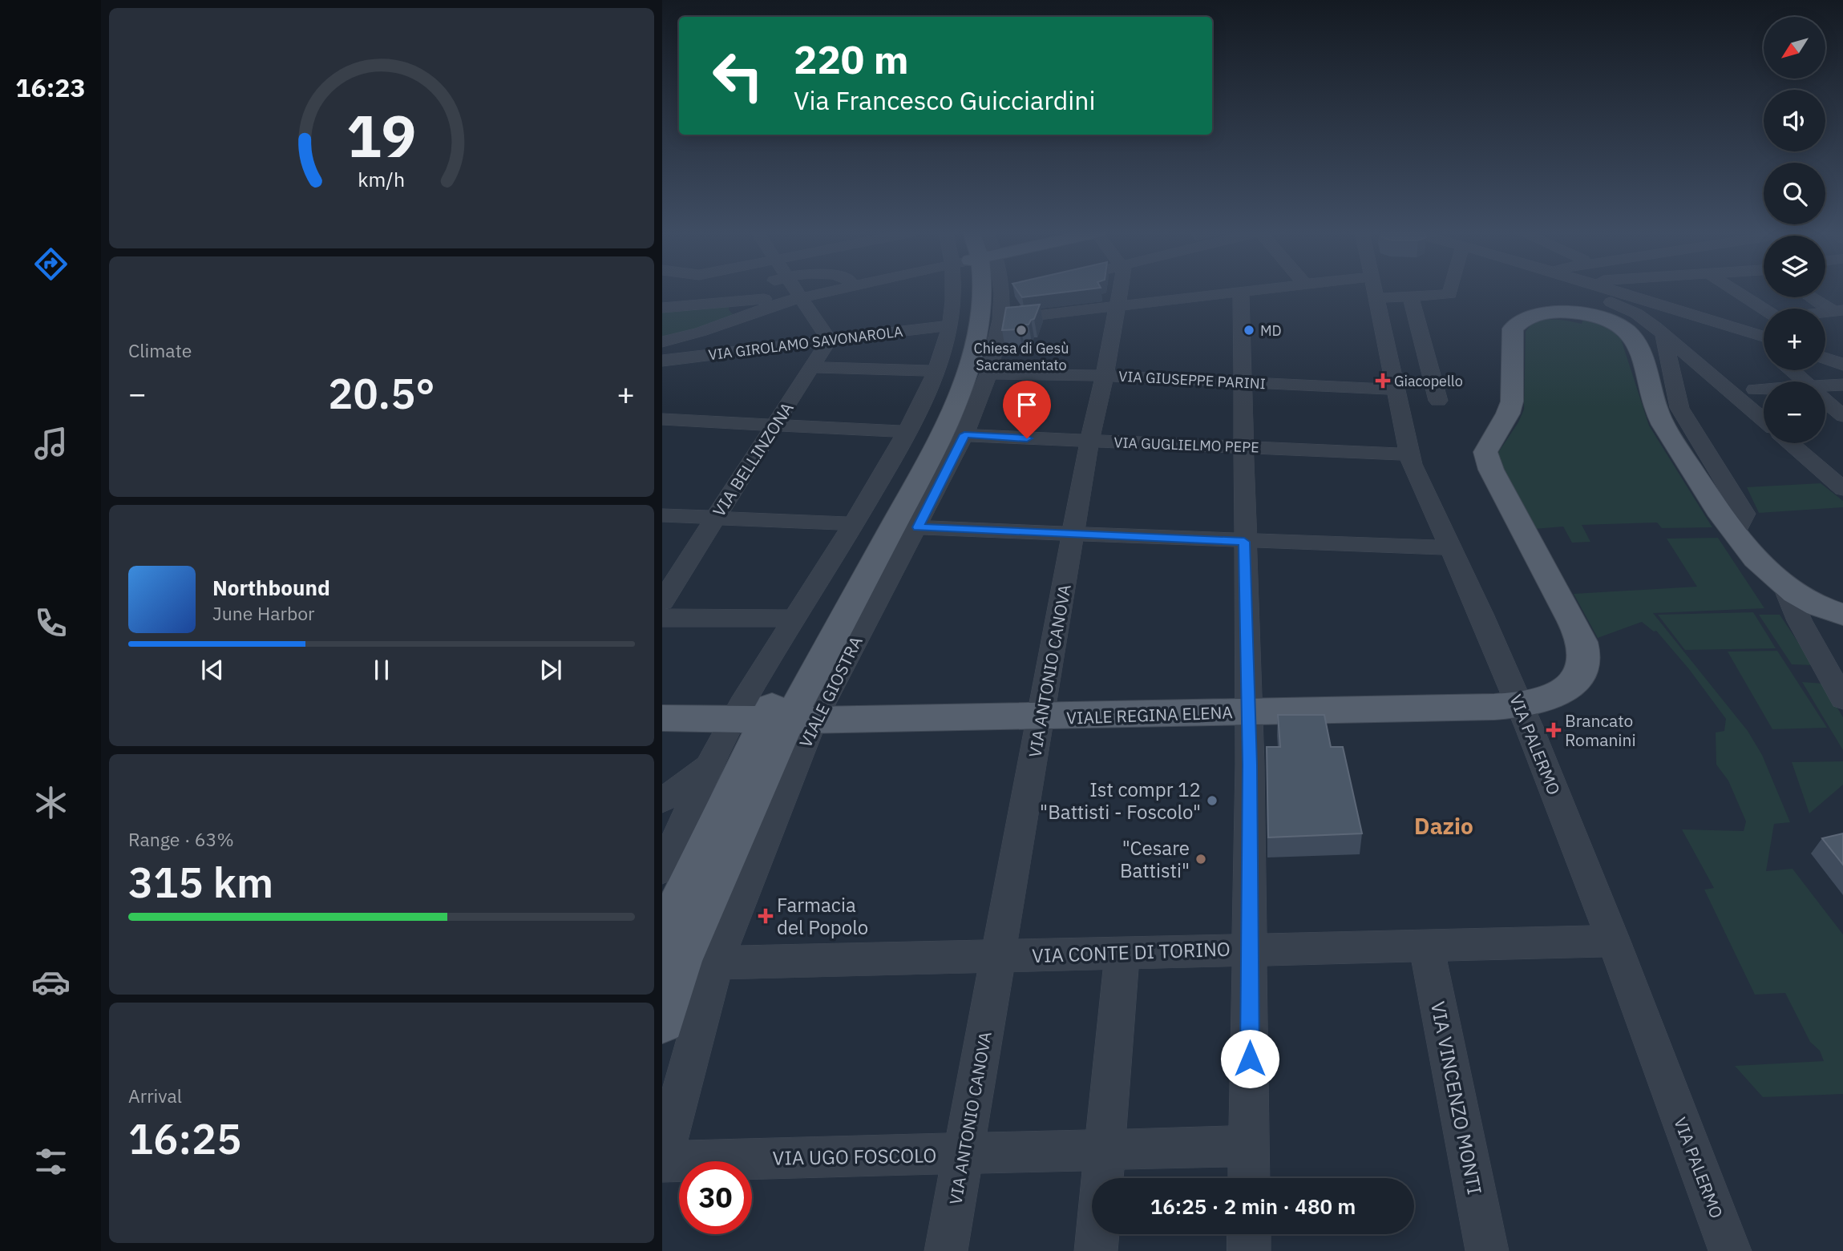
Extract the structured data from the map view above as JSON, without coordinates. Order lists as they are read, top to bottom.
{
  "streets": {
    "main road": ["VIALE GIOSTRA", "VIALE REGINA ELENA"],
    "street": [
      "VIA GIROLAMO SAVONAROLA",
      "VIA GIUSEPPE PARINI",
      "VIA GUGLIELMO PEPE",
      "VIA BELLINZONA",
      "VIA ANTONIO CANOVA",
      "VIA PALERMO",
      "VIA CONTE DI TORINO",
      "VIA VINCENZO MONTI",
      "VIA UGO FOSCOLO"
    ]
  },
  "crossings": [
    ["VIA GIROLAMO SAVONAROLA", "VIA BELLINZONA"],
    ["VIA GIROLAMO SAVONAROLA", "VIALE GIOSTRA"],
    ["VIA GIUSEPPE PARINI", "VIA ANTONIO CANOVA"],
    ["VIA GIUSEPPE PARINI", "VIALE GIOSTRA"],
    ["VIA GIUSEPPE PARINI", "VIA PALERMO"],
    ["VIA GUGLIELMO PEPE", "VIA ANTONIO CANOVA"],
    ["VIA GUGLIELMO PEPE", "VIALE GIOSTRA"],
    ["VIA GUGLIELMO PEPE", "VIA PALERMO"],
    ["VIA ANTONIO CANOVA", "VIALE REGINA ELENA"],
    ["VIA ANTONIO CANOVA", "VIA CONTE DI TORINO"],
    ["VIA ANTONIO CANOVA", "VIA UGO FOSCOLO"],
    ["VIALE GIOSTRA", "VIALE REGINA ELENA"],
    ["VIALE GIOSTRA", "VIA CONTE DI TORINO"],
    ["VIALE GIOSTRA", "VIA UGO FOSCOLO"],
    ["VIALE REGINA ELENA", "VIA PALERMO"],
    ["VIA PALERMO", "VIA CONTE DI TORINO"],
    ["VIA CONTE DI TORINO", "VIA VINCENZO MONTI"]
  ],
  "districts": ["Dazio"],
  "places": {
    "other": [
      "Chiesa di Gesù Sacramentato",
      "MD",
      "Ist compr 12 \"Battisti - Foscolo\"",
      "\"Cesare Battisti\""
    ],
    "health": ["Giacopello", "Brancato Romanini", "Farmacia del Popolo"]
  },
  "north": "bottom left",
  "page": {
    "tabs": "16:23",
    "map_buttons": ["+", "−"],
    "turn": ["220 m", "Via Francesco Guicciardini"],
    "tile": [
      "Climate",
      ["Range · 63%", "315 km"],
      ["Arrival", "16:25"]
    ],
    "heat": ["−", "20.5°", "+"],
    "song": ["Northbound", "June Harbor"],
    "limit": "30",
    "trip": "16:25 · 2 min · 480 m",
    "gauge": ["19", "km/h"]
  }
}
